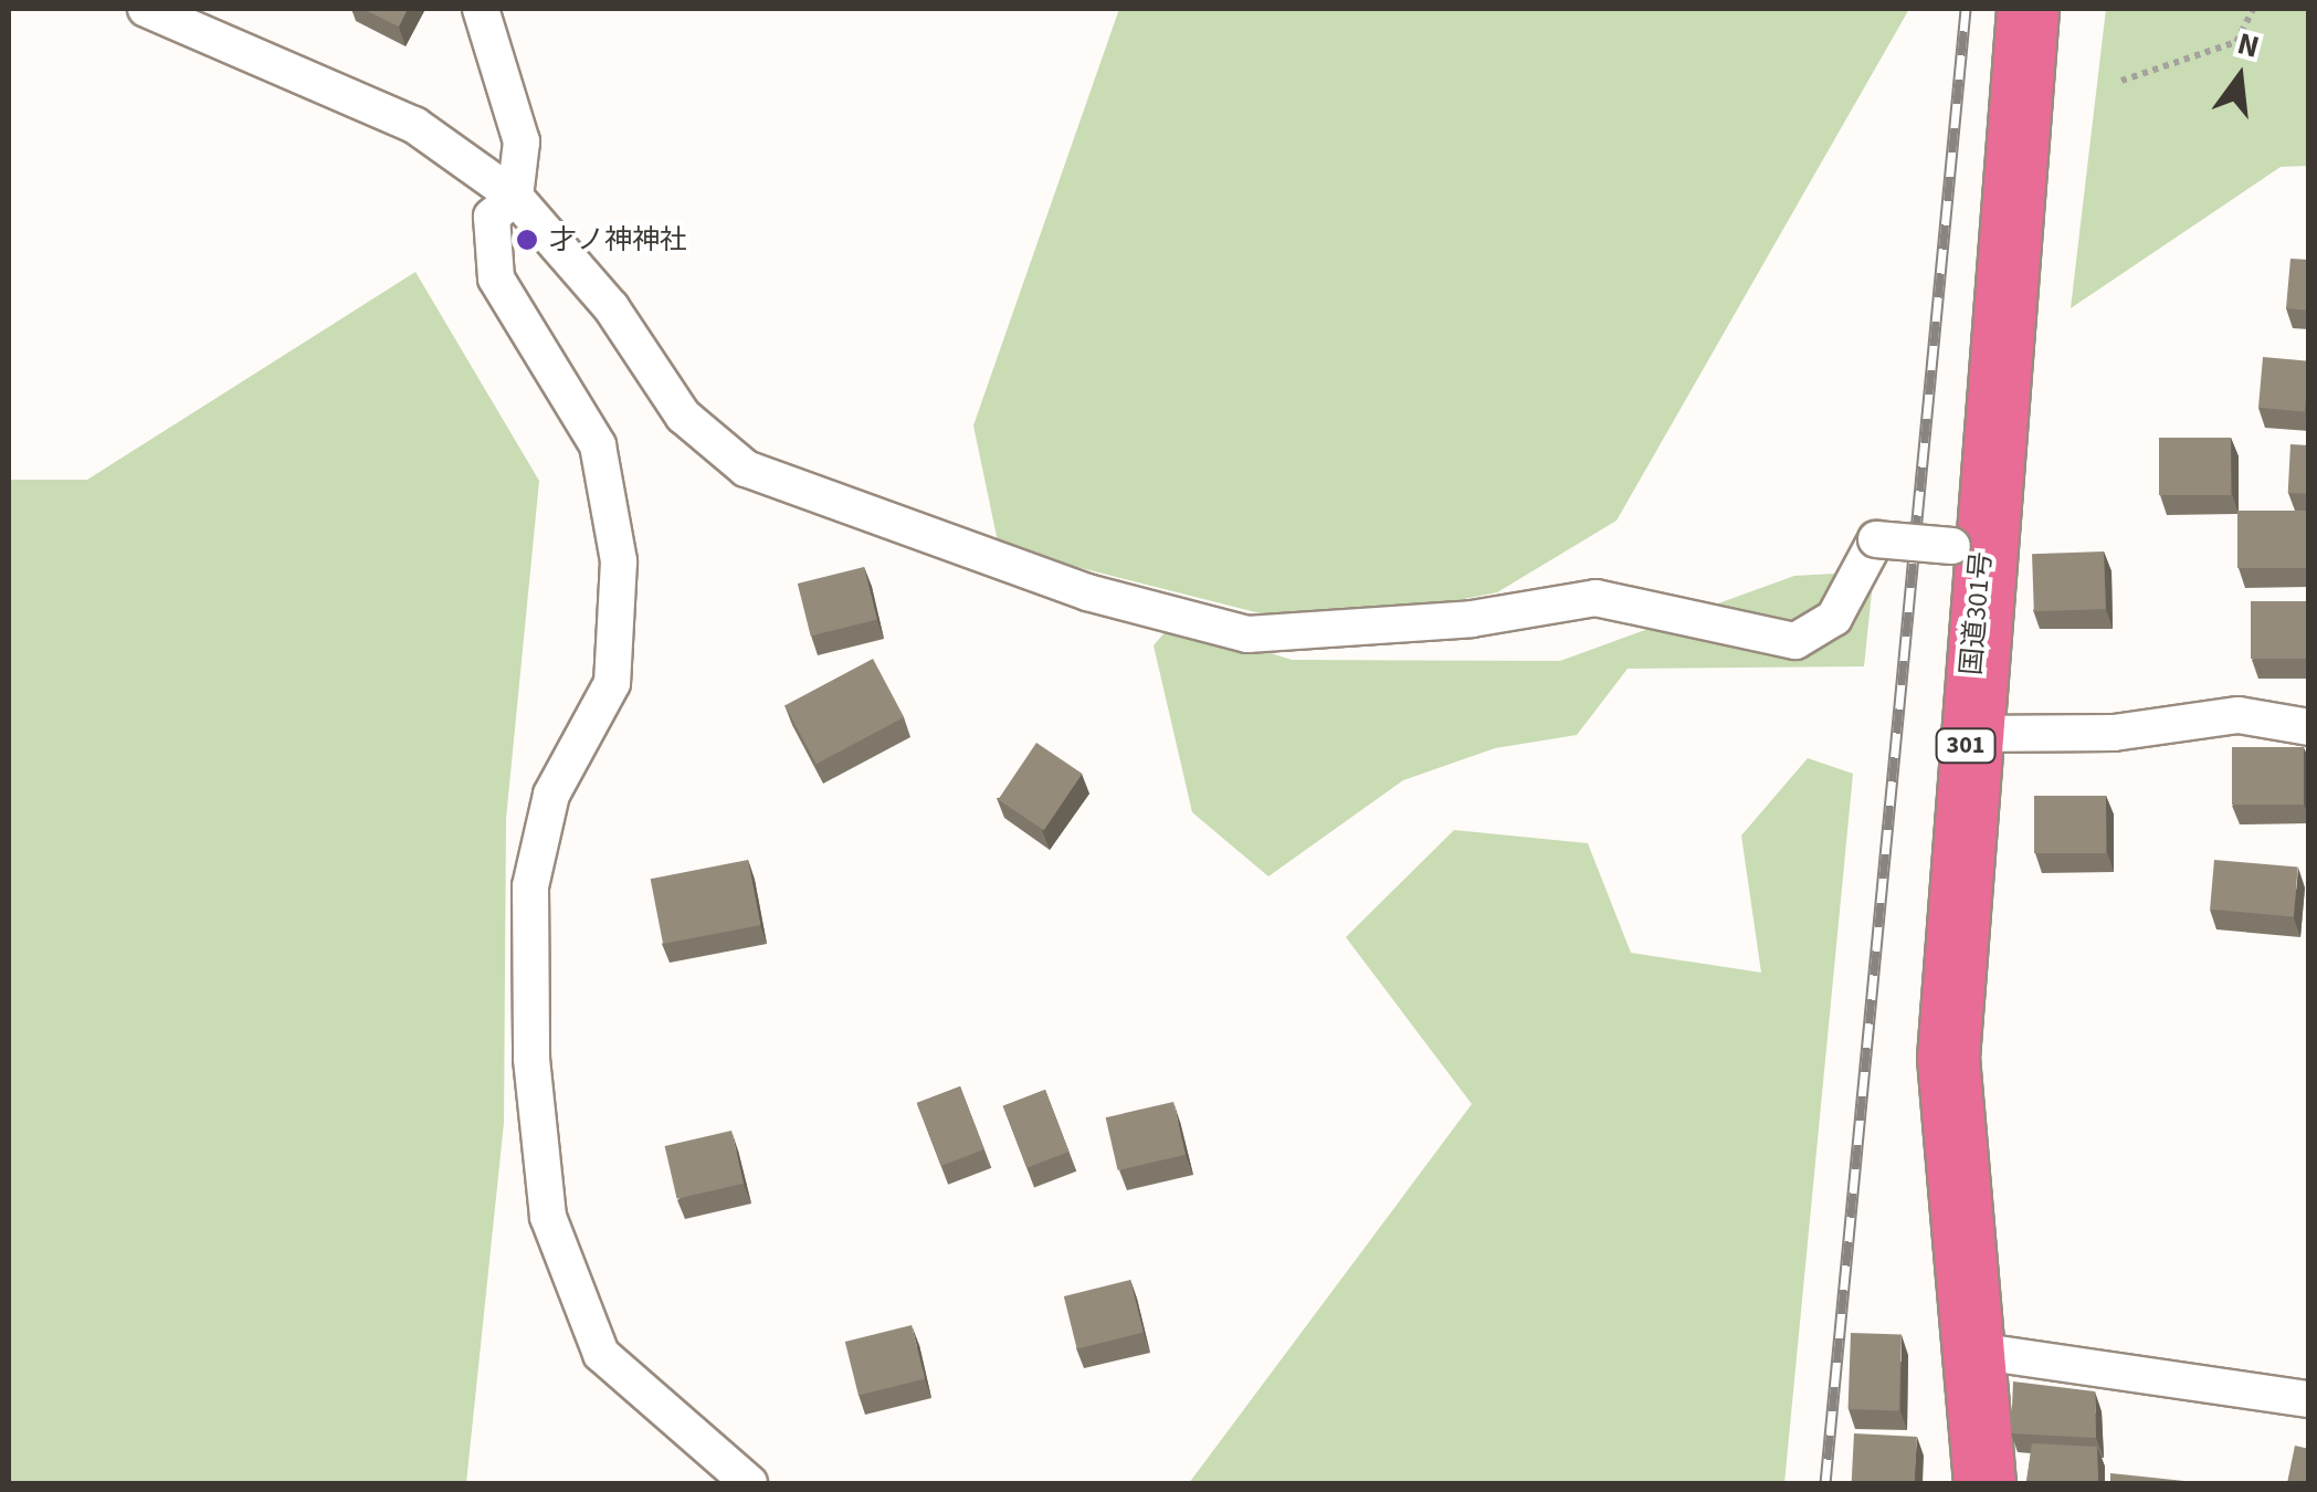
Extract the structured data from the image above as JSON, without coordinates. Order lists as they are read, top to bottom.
{
  "streets": {
    "highway": ["国道301号", "301"]
  },
  "places": ["才ノ神神社"],
  "north": "top"
}
